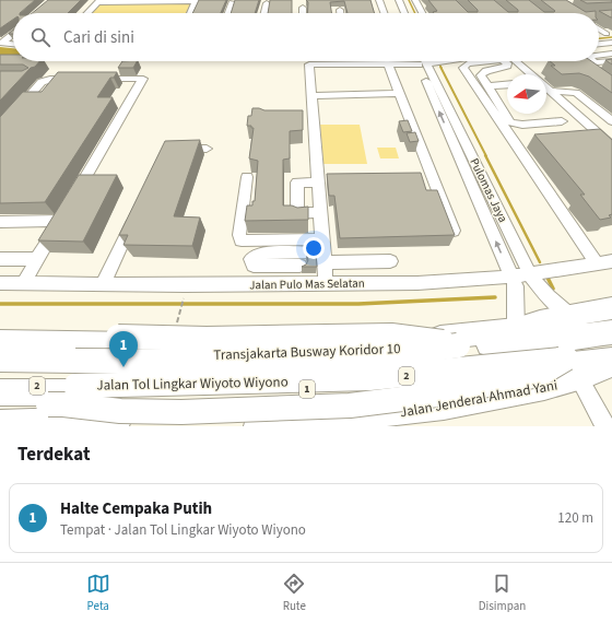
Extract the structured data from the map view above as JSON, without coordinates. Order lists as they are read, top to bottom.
{
  "streets": {
    "highway": [
      "2",
      "Jalan Tol Lingkar Wiyoto Wiyono",
      "1",
      "Jalan Jenderal Ahmad Yani"
    ],
    "street": ["Pulomas Jaya", "Jalan Pulo Mas Selatan", "Transjakarta Busway Koridor 10"]
  },
  "crossings": [
    ["Pulomas Jaya", "Jalan Pulo Mas Selatan"],
    ["Pulomas Jaya", "Jalan Jenderal Ahmad Yani"],
    ["Transjakarta Busway Koridor 10", "Jalan Jenderal Ahmad Yani"],
    ["2", "Jalan Tol Lingkar Wiyoto Wiyono"],
    ["2", "Jalan Jenderal Ahmad Yani"],
    ["Jalan Tol Lingkar Wiyoto Wiyono", "Jalan Jenderal Ahmad Yani"]
  ],
  "north": "left",
  "page": {
    "search": "Cari di sini",
    "pins": "1",
    "heading": "Terdekat",
    "list": [
      {
        "mark": "1",
        "name": "Halte Cempaka Putih",
        "note": "Tempat · Jalan Tol Lingkar Wiyoto Wiyono",
        "value": "120 m"
      }
    ],
    "nav": ["Peta", "Rute", "Disimpan"]
  }
}
